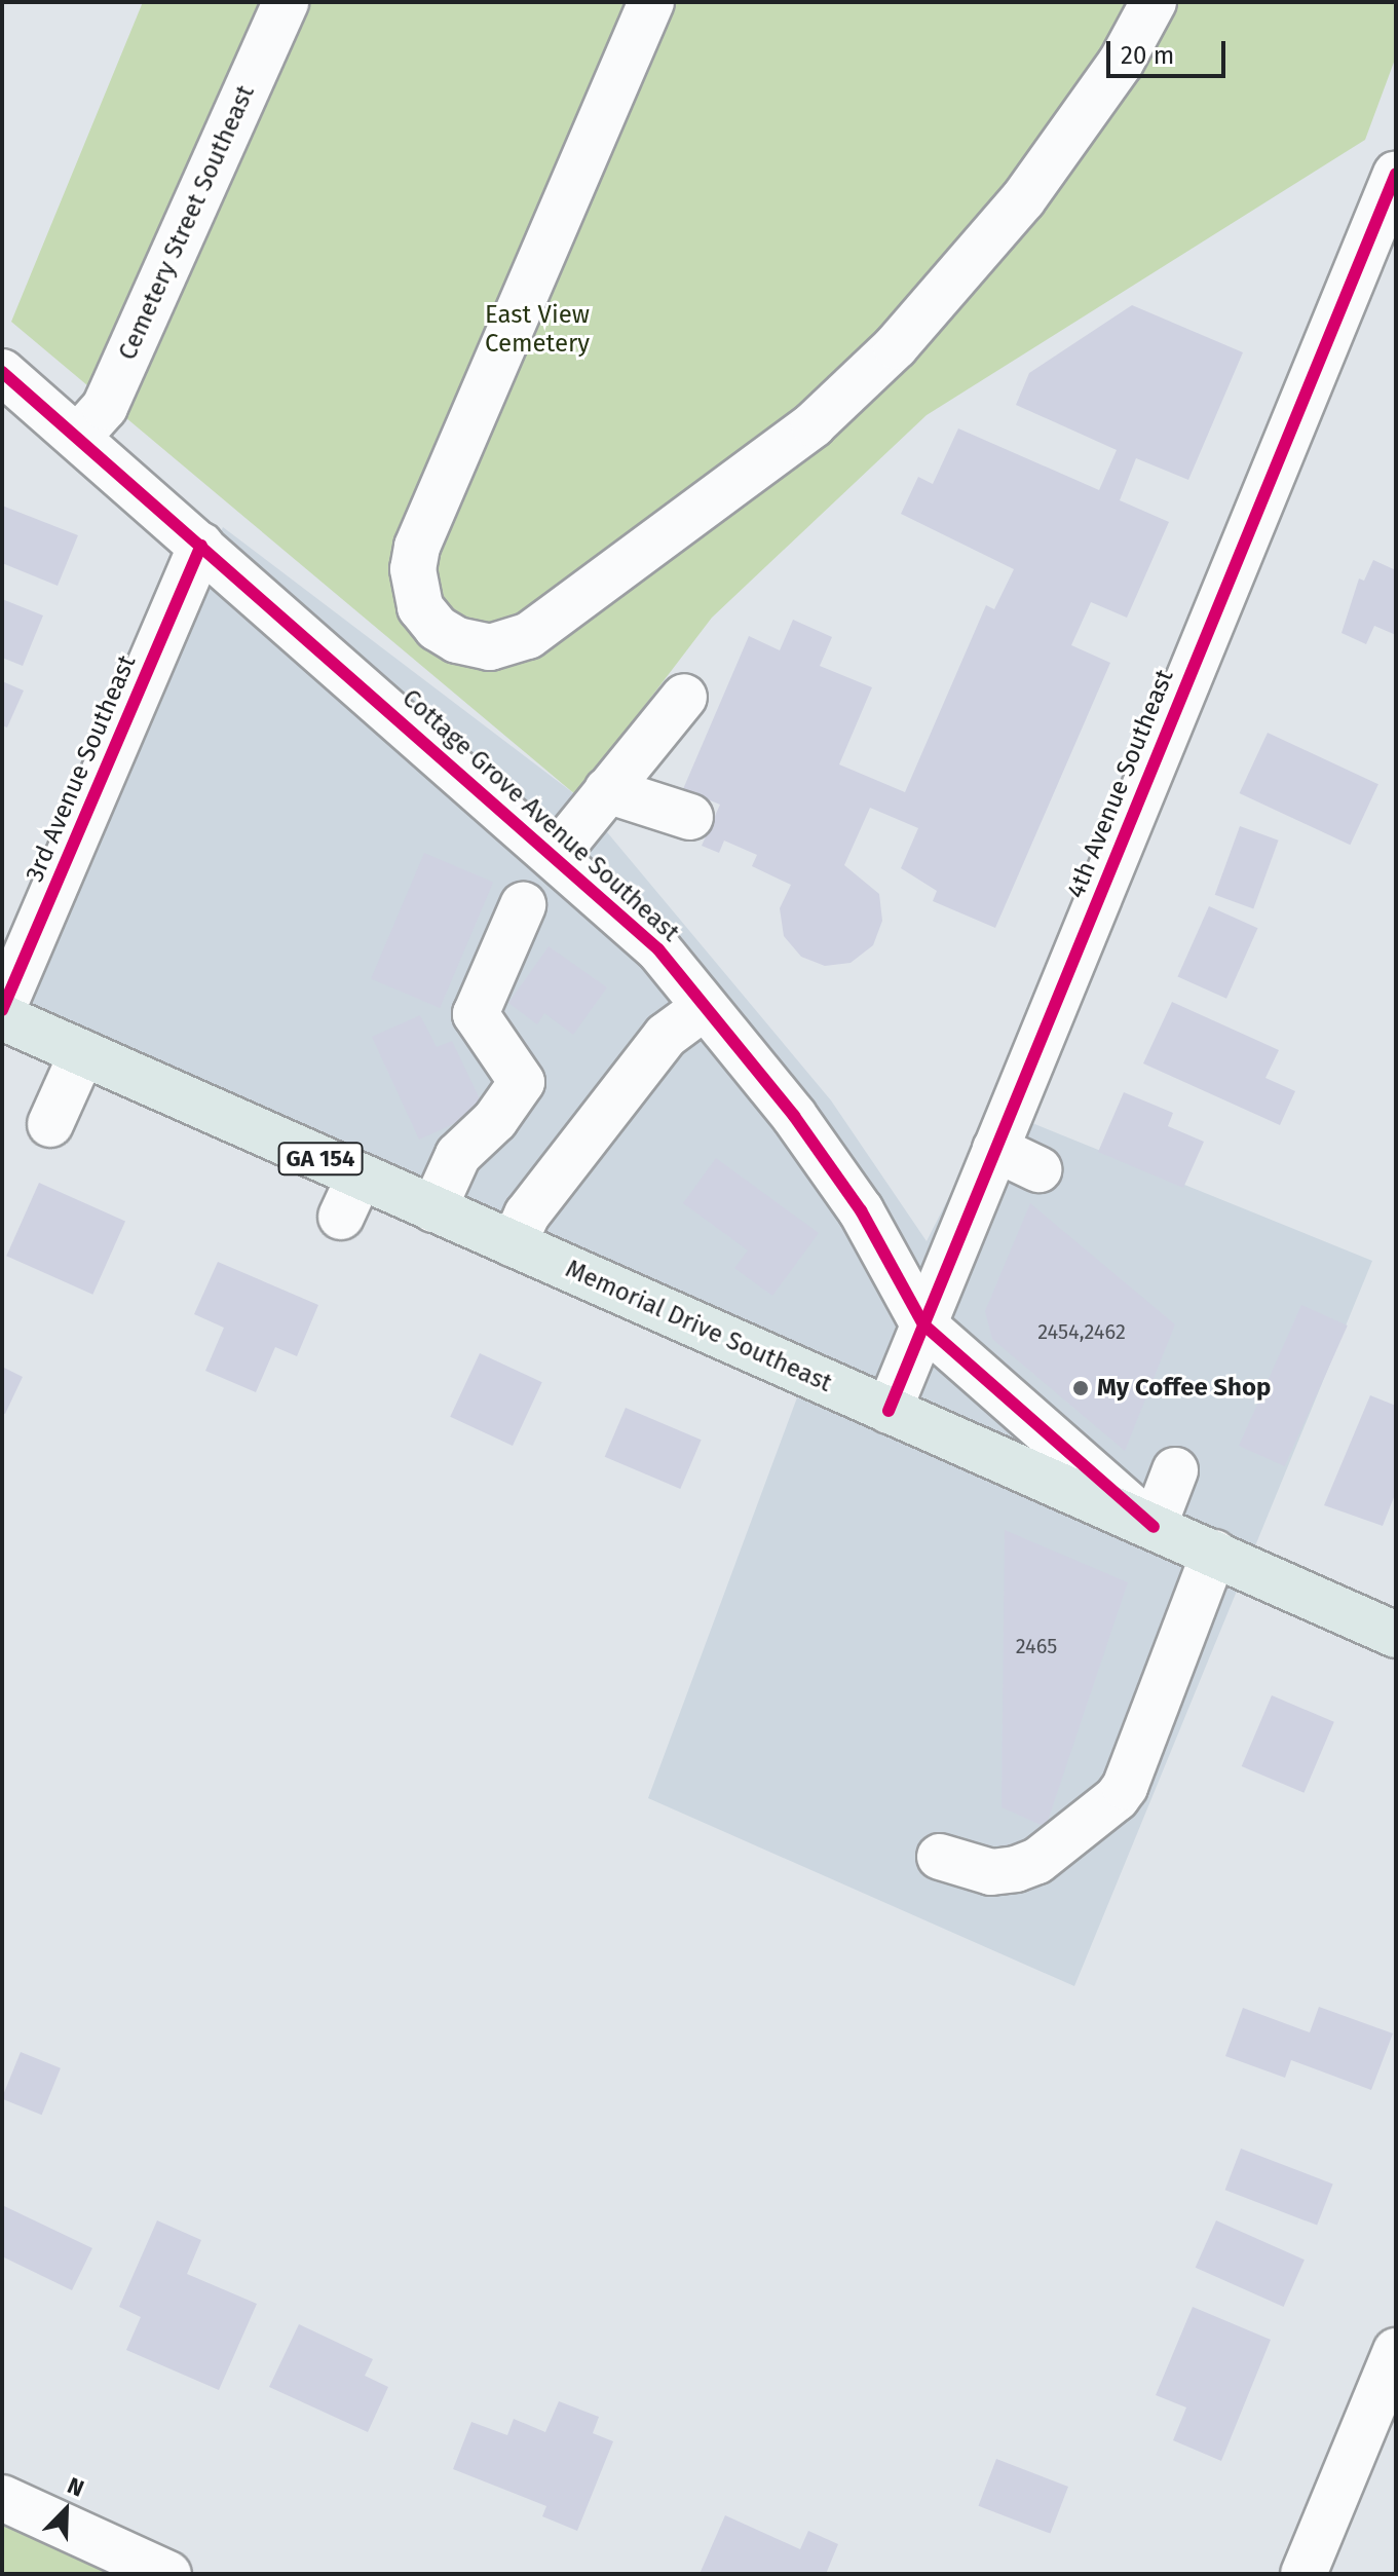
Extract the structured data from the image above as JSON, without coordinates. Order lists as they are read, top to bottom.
{
  "streets": {
    "main road": ["GA 154", "Memorial Drive Southeast"],
    "street": [
      "Cemetery Street Southeast",
      "3rd Avenue Southeast",
      "4th Avenue Southeast",
      "Cottage Grove Avenue Southeast"
    ]
  },
  "crossings": [
    ["Cemetery Street Southeast", "Cottage Grove Avenue Southeast"],
    ["3rd Avenue Southeast", "Cottage Grove Avenue Southeast"],
    ["4th Avenue Southeast", "Cottage Grove Avenue Southeast"],
    ["4th Avenue Southeast", "Memorial Drive Southeast"],
    ["Cottage Grove Avenue Southeast", "Memorial Drive Southeast"]
  ],
  "parks": ["East View Cemetery"],
  "places": ["My Coffee Shop"],
  "house_numbers": ["2454,2462", "2465"],
  "scale_bar": "20 m",
  "north": "top right"
}
